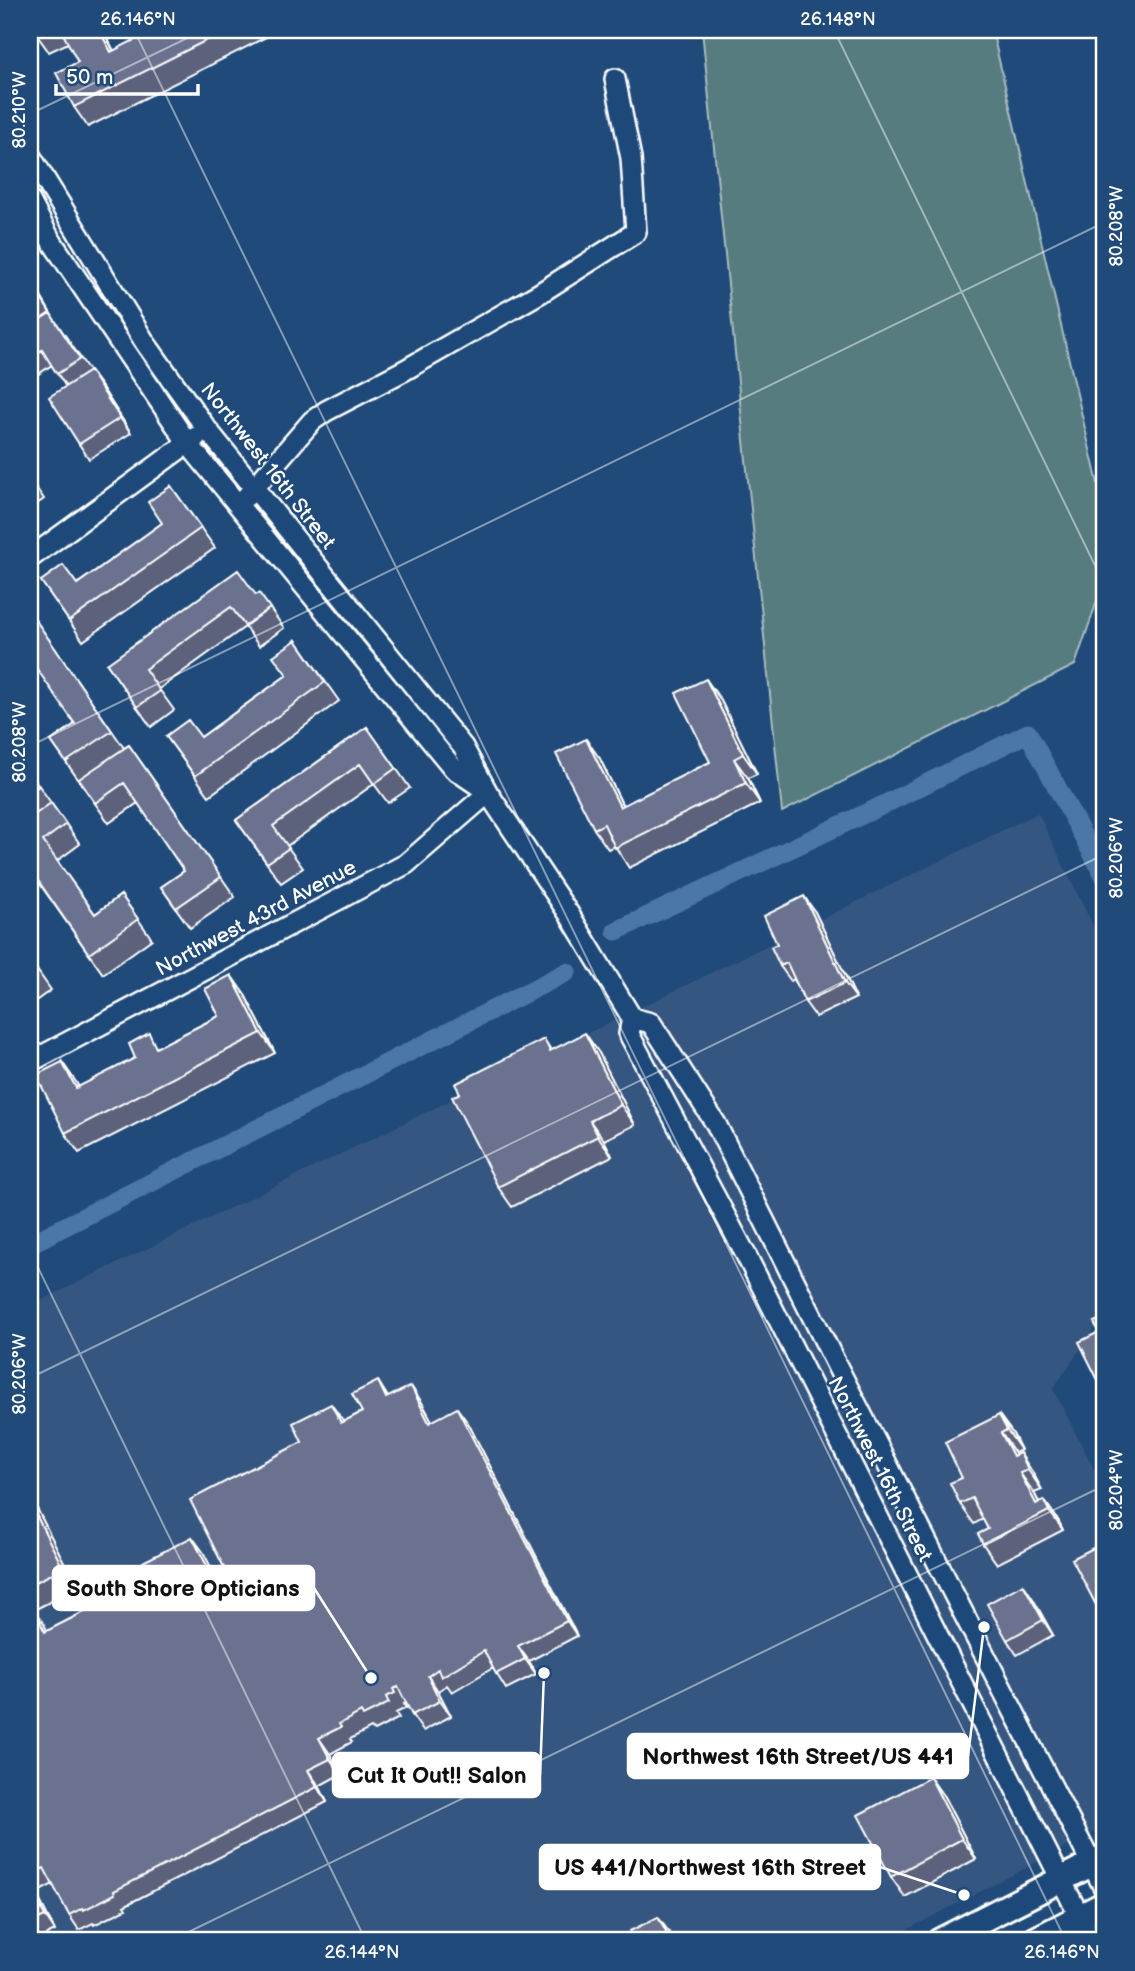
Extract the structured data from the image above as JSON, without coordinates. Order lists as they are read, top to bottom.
{
  "streets": {
    "street": ["Northwest 16th Street", "Northwest 43rd Avenue"]
  },
  "crossings": [
    ["Northwest 16th Street", "Northwest 43rd Avenue"]
  ],
  "places": [
    "Northwest 16th Street/US 441",
    "Cut It Out!! Salon",
    "South Shore Opticians",
    "US 441/Northwest 16th Street"
  ],
  "scale_bar": "50 m",
  "coordinates": [
    "26.146°N",
    "26.148°N",
    "80.210°W",
    "80.208°W",
    "80.206°W",
    "80.204°W",
    "26.144°N"
  ]
}
